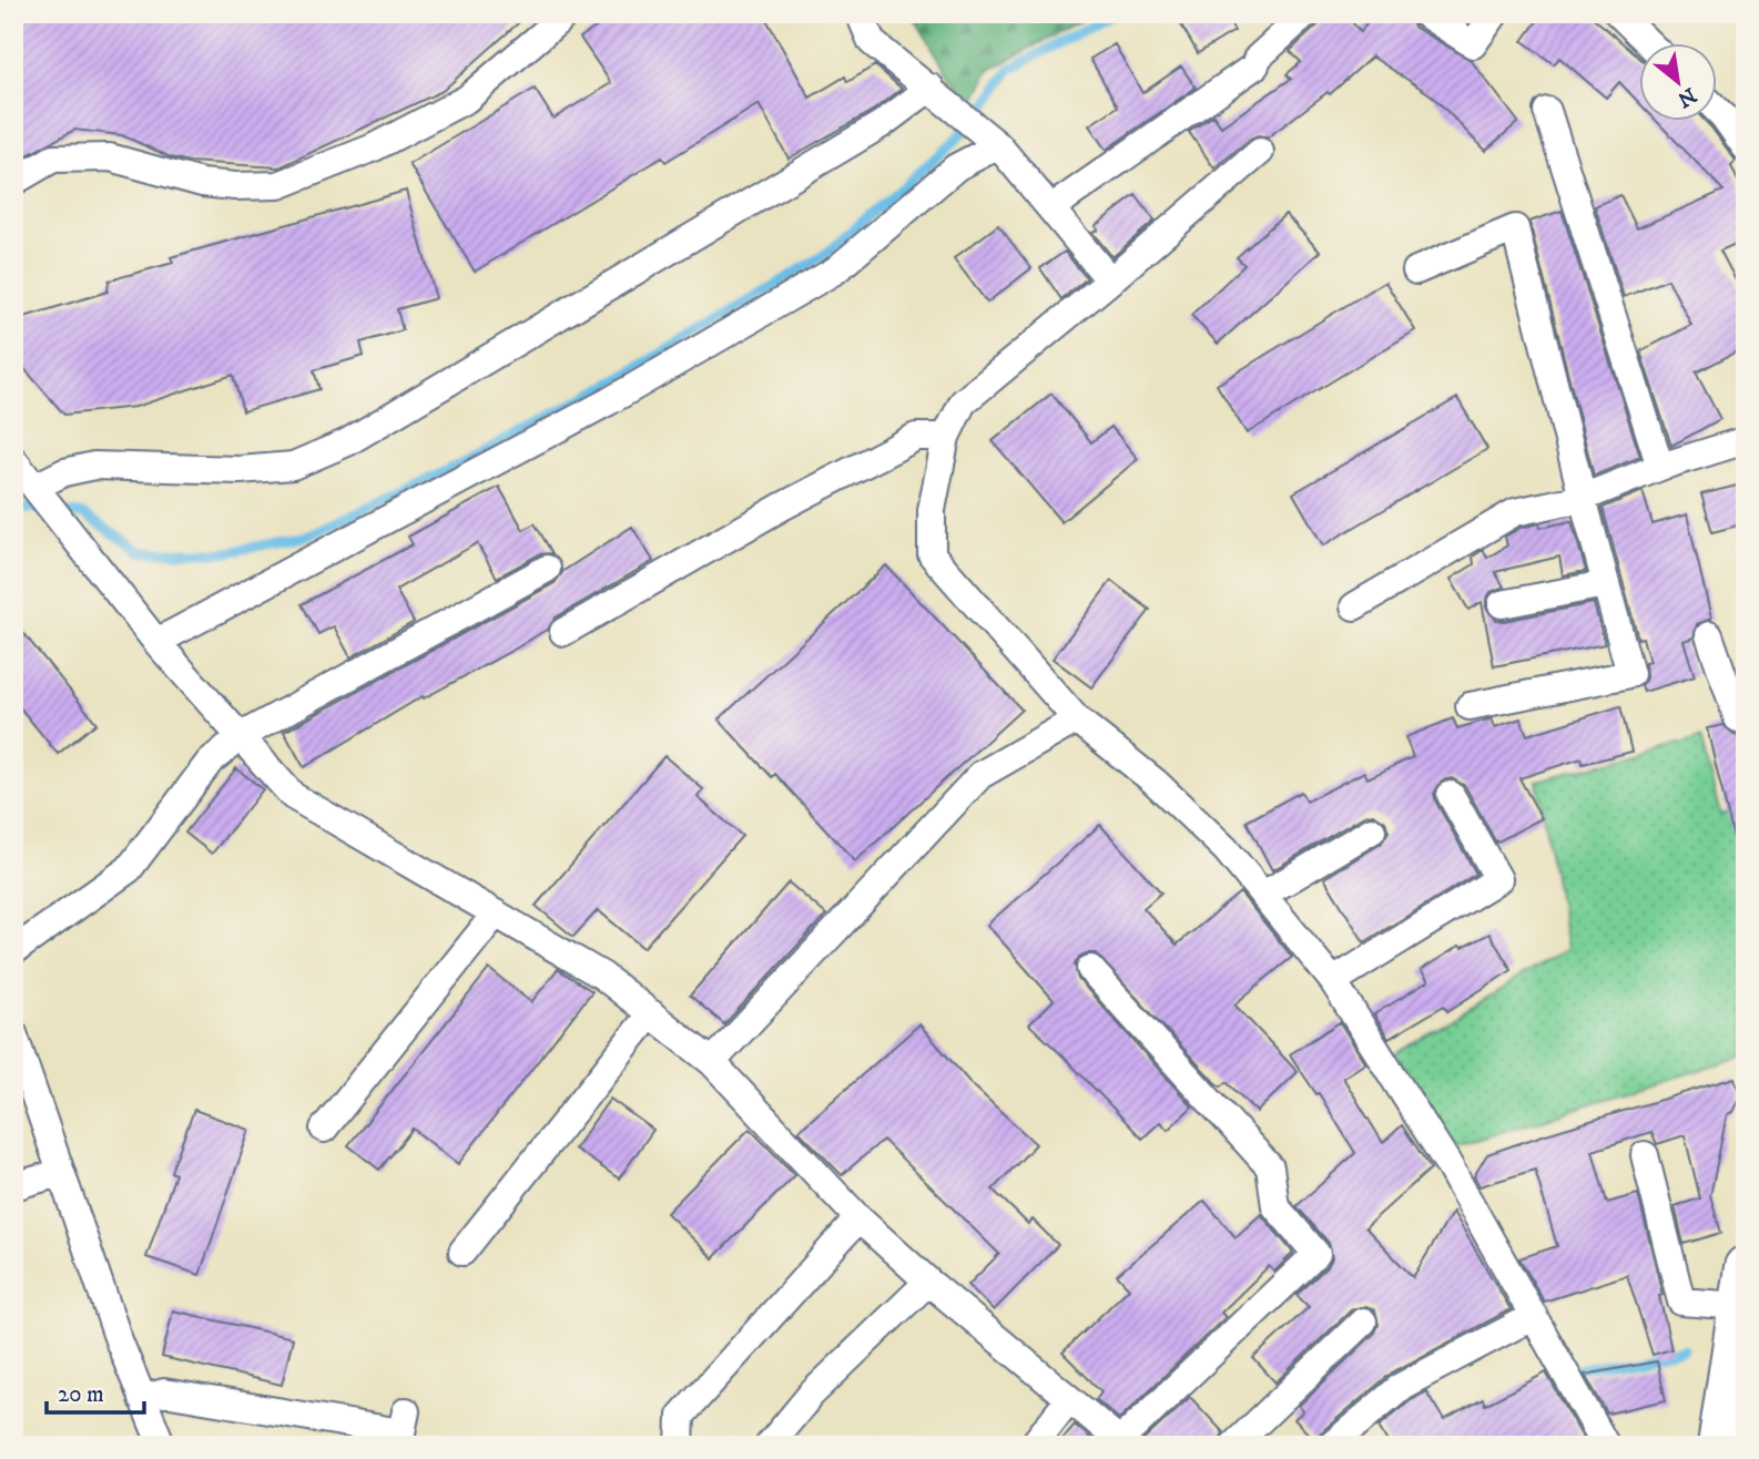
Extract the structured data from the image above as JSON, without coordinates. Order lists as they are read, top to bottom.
{
  "scale_bar": "20 m",
  "north": "bottom right"
}
